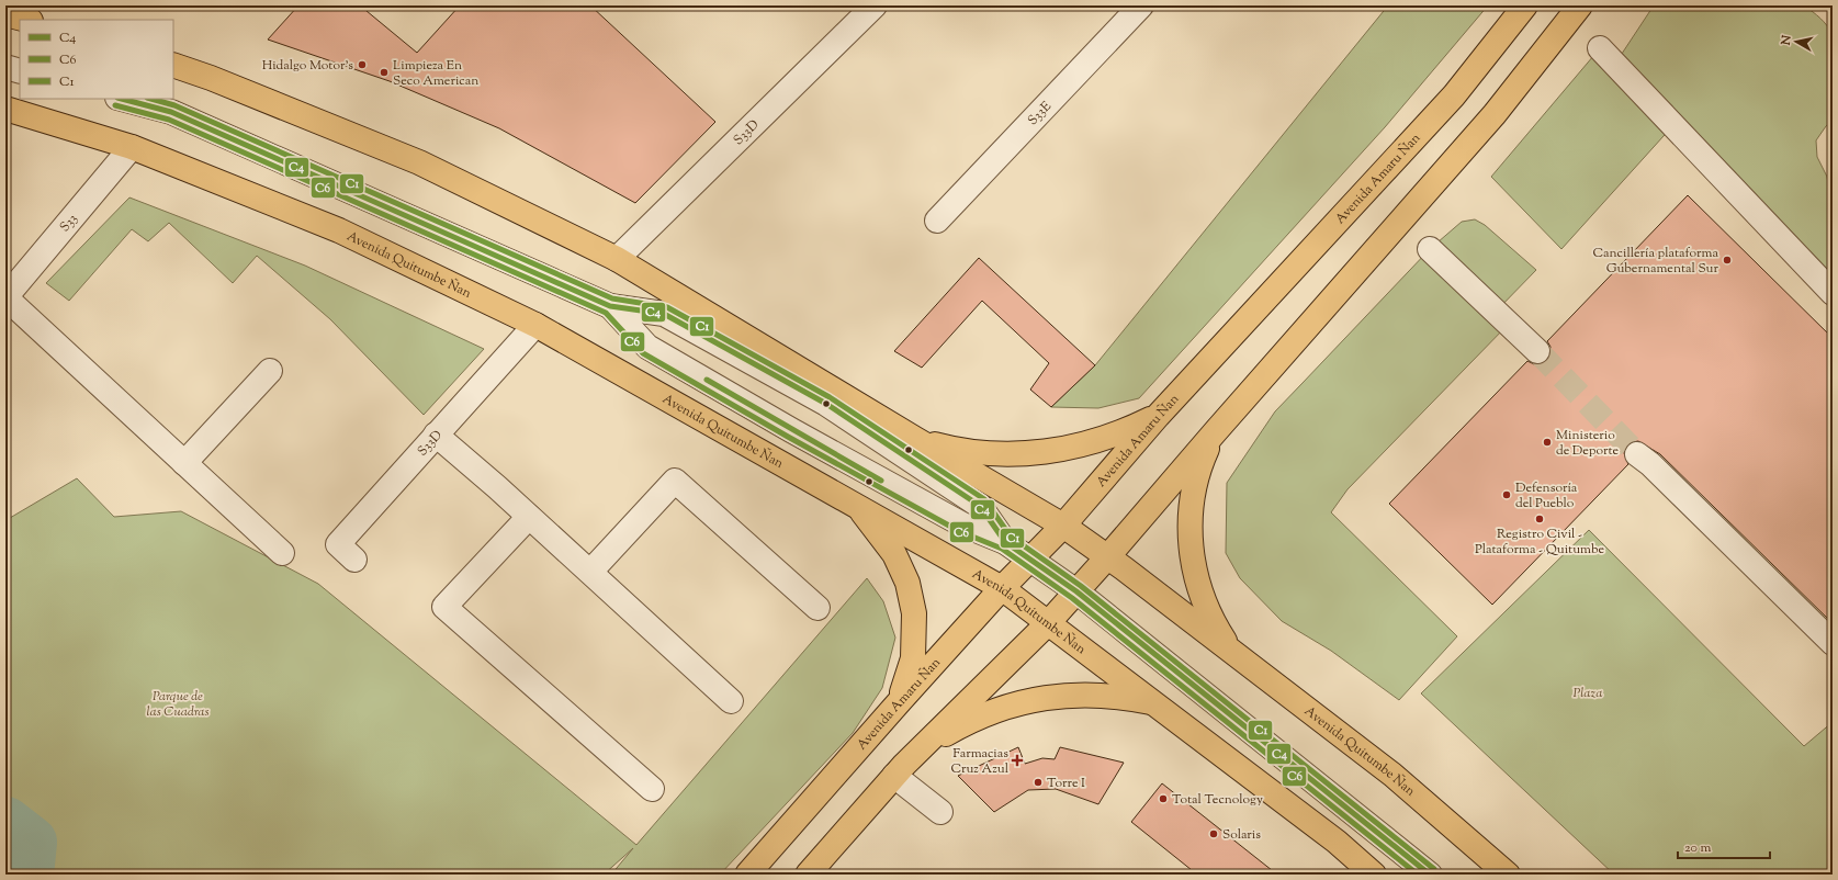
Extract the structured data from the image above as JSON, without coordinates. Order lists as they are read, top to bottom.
{
  "streets": {
    "main road": ["Avenida Amaru Ñan", "Avenida Quitumbe Ñan"],
    "street": ["S33E", "S33D", "S33"]
  },
  "crossings": [
    ["S33D", "Avenida Quitumbe Ñan"],
    ["Avenida Amaru Ñan", "Avenida Quitumbe Ñan"],
    ["S33", "Avenida Quitumbe Ñan"]
  ],
  "parks": ["Plaza", "Parque de las Cuadras"],
  "places": {
    "other": [
      "Hidalgo Motor's",
      "Limpieza En Seco American",
      "Cancillería plataforma Gubernamental Sur",
      "Ministerio de Deporte",
      "Defensoría del Pueblo",
      "Registro Civil - Plataforma - Quitumbe",
      "Torre I",
      "Total Tecnology",
      "Solaris"
    ],
    "health": ["Farmacias Cruz Azul"]
  },
  "lines": ["transit line C4", "transit line C1", "transit line C6"],
  "legend": ["C4", "C6", "C1"],
  "scale_bar": "20 m",
  "north": "left"
}
